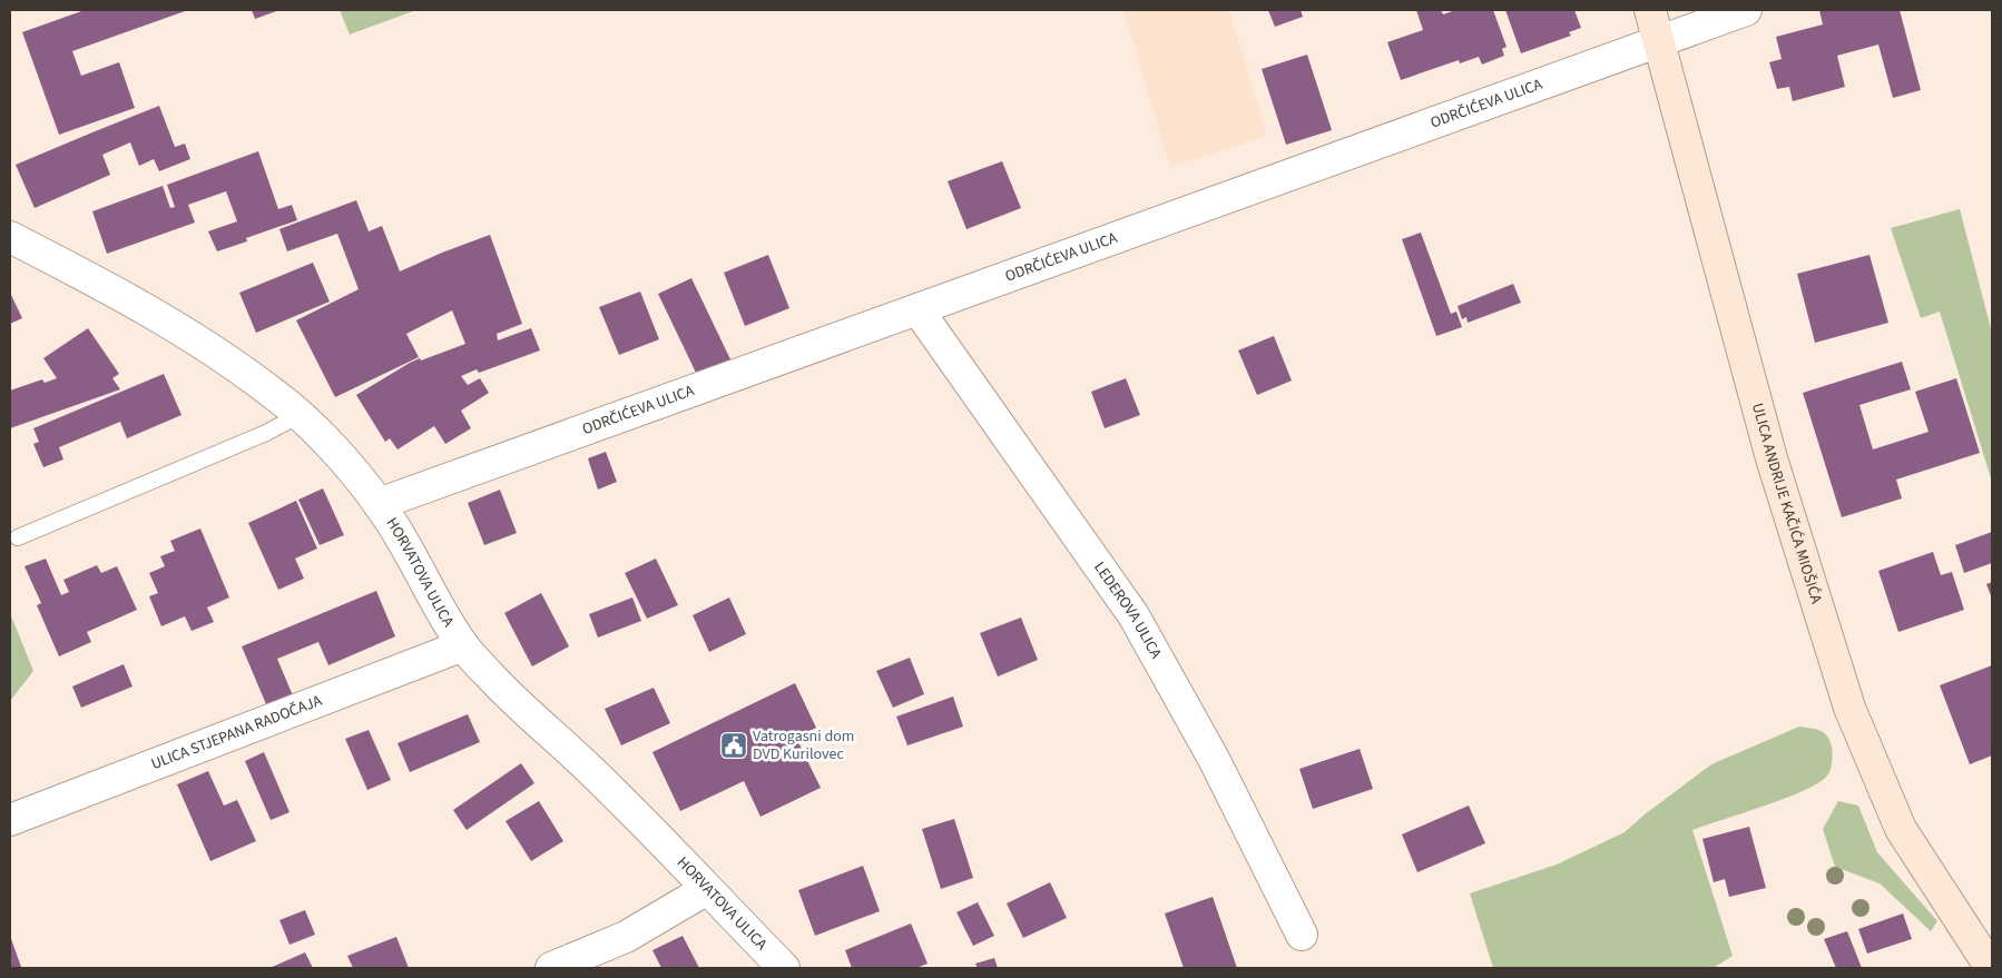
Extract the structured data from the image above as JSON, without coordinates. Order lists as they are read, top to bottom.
{
  "streets": {
    "main road": ["ULICA ANDRIJE KAČIĆA MIOŠIĆA"],
    "street": [
      "ODRČIĆEVA ULICA",
      "HORVATOVA ULICA",
      "LEDEROVA ULICA",
      "ULICA STJEPANA RADOČAJA"
    ]
  },
  "crossings": [
    ["ODRČIĆEVA ULICA", "ULICA ANDRIJE KAČIĆA MIOŠIĆA"],
    ["ODRČIĆEVA ULICA", "HORVATOVA ULICA"],
    ["ODRČIĆEVA ULICA", "LEDEROVA ULICA"],
    ["HORVATOVA ULICA", "ULICA STJEPANA RADOČAJA"]
  ],
  "places": {
    "public building": ["Vatrogasni dom DVD Kurilovec"]
  }
}
